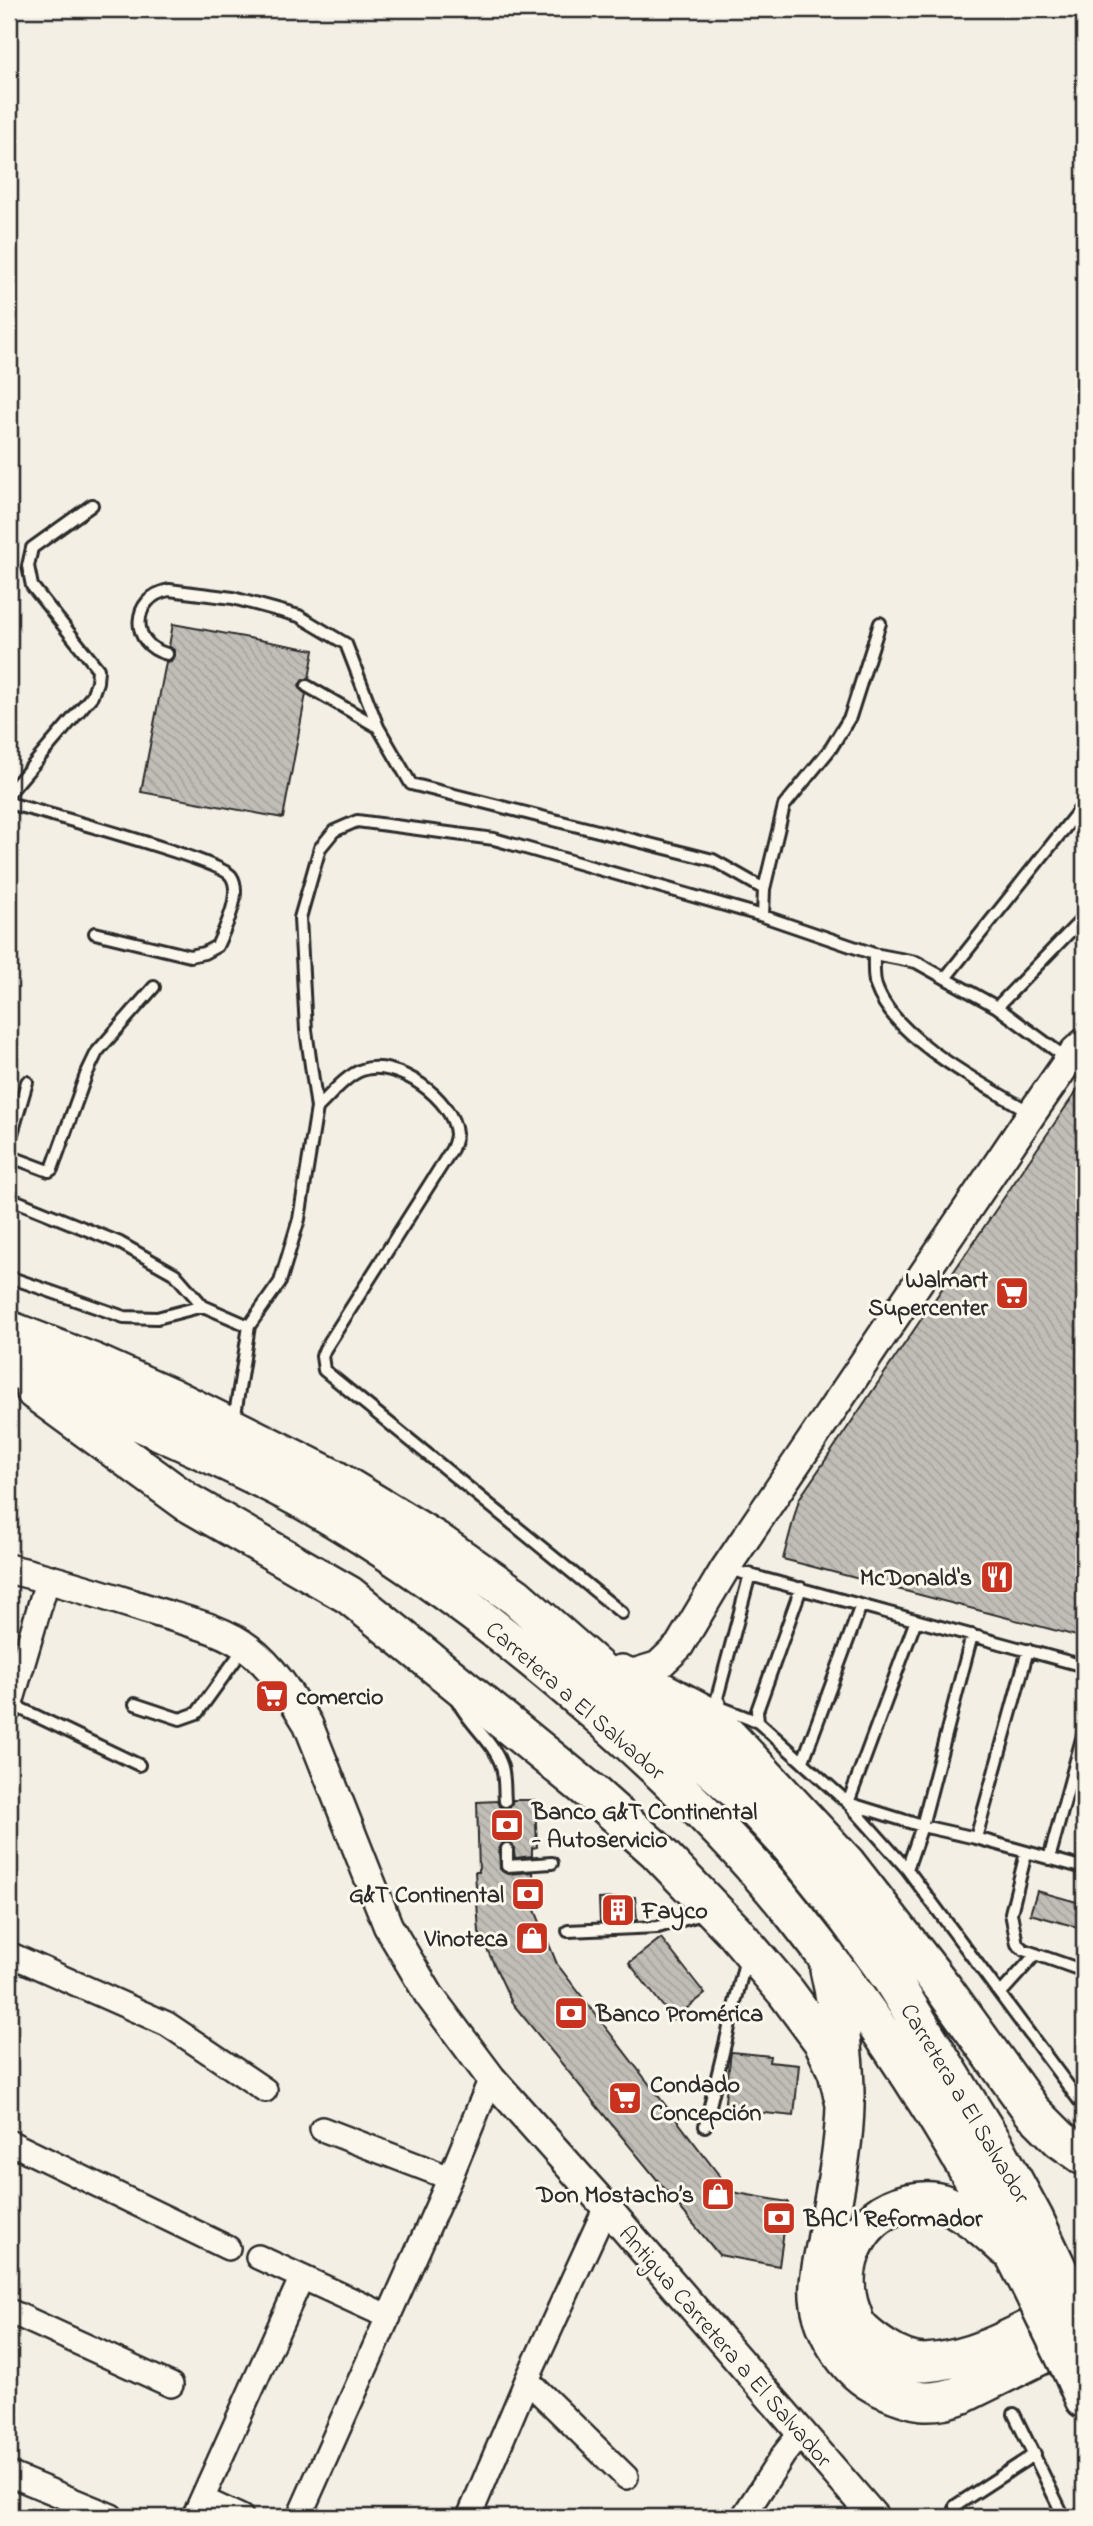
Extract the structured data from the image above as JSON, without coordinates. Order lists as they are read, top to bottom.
{
  "streets": {
    "highway": ["Carretera a El Salvador"],
    "street": ["Antigua Carretera a El Salvador"]
  },
  "places": {
    "supermarket": ["Walmart Supercenter", "comercio", "Condado Concepción"],
    "restaurant": ["McDonald's"],
    "bank": [
      "Banco G&T Continental - Autoservicio",
      "G&T Continental",
      "Banco Promérica",
      "BAC | Reformador"
    ],
    "building": ["Fayco"],
    "shop": ["Vinoteca", "Don Mostacho’s"]
  }
}
